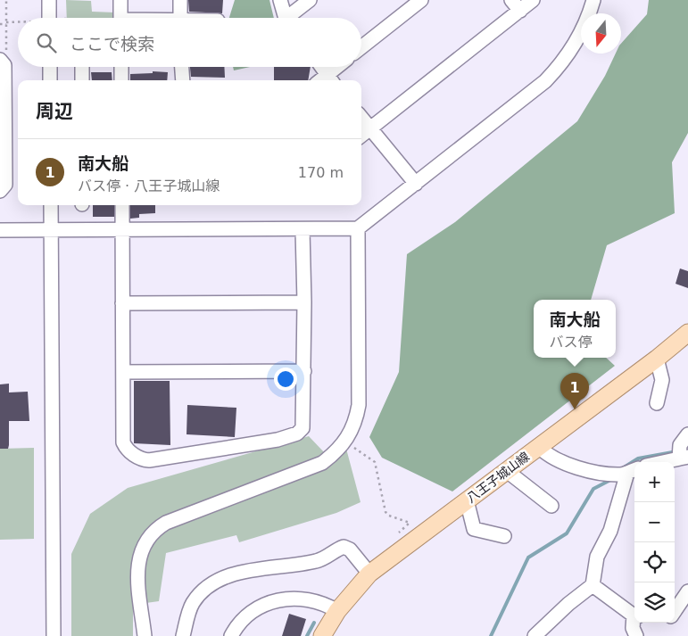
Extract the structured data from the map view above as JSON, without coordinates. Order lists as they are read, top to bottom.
{
  "streets": {
    "main road": ["八王子城山線"]
  },
  "north": "bottom",
  "page": {
    "search": "ここで検索",
    "heading": "周辺",
    "list": [
      {
        "mark": "1",
        "name": "南大船",
        "note": "バス停 · 八王子城山線",
        "value": "170 m"
      }
    ],
    "popup": ["南大船", "バス停"],
    "pins": "1",
    "map_buttons": ["+", "−"]
  }
}
